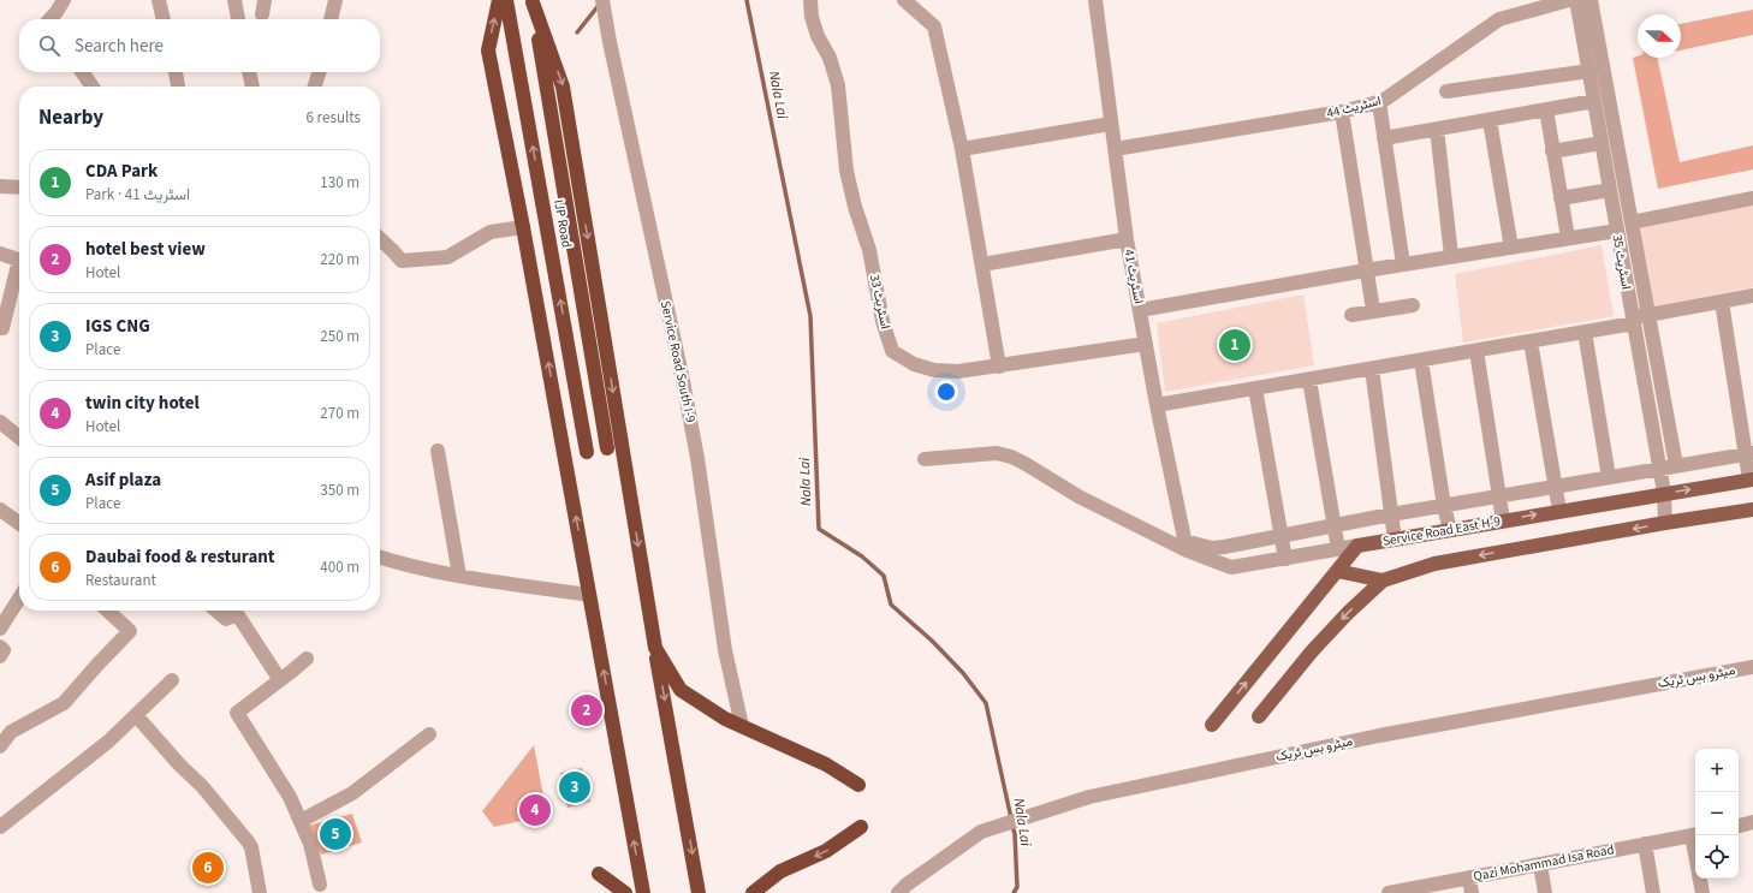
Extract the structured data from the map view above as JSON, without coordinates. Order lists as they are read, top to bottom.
{
  "streets": {
    "highway": ["IJP Road"],
    "main road": ["Service Road East H-9"],
    "street": [
      "اسٹریٹ 44",
      "اسٹریٹ 35",
      "اسٹریٹ 41",
      "اسٹریٹ 33",
      "Service Road South I-9",
      "میٹرو بس ٹریک",
      "Qazi Mohammad Isa Road"
    ]
  },
  "crossings": [
    ["اسٹریٹ 44", "اسٹریٹ 41"],
    ["اسٹریٹ 35", "Service Road East H-9"],
    ["اسٹریٹ 41", "اسٹریٹ 33"]
  ],
  "water": ["Nala Lai"],
  "north": "right",
  "page": {
    "search": "Search here",
    "heading": ["Nearby", "6 results"],
    "list": [
      {
        "mark": "1",
        "name": "CDA Park",
        "note": "Park · اسٹریٹ 41",
        "value": "130 m"
      },
      {
        "mark": "2",
        "name": "hotel best view",
        "note": "Hotel",
        "value": "220 m"
      },
      {
        "mark": "3",
        "name": "IGS CNG",
        "note": "Place",
        "value": "250 m"
      },
      {
        "mark": "4",
        "name": "twin city hotel",
        "note": "Hotel",
        "value": "270 m"
      },
      {
        "mark": "5",
        "name": "Asif plaza",
        "note": "Place",
        "value": "350 m"
      },
      {
        "mark": "6",
        "name": "Daubai food & resturant",
        "note": "Restaurant",
        "value": "400 m"
      }
    ],
    "pins": [
      "1",
      "2",
      "3",
      "4",
      "5",
      "6"
    ],
    "map_buttons": ["+", "−"]
  }
}
